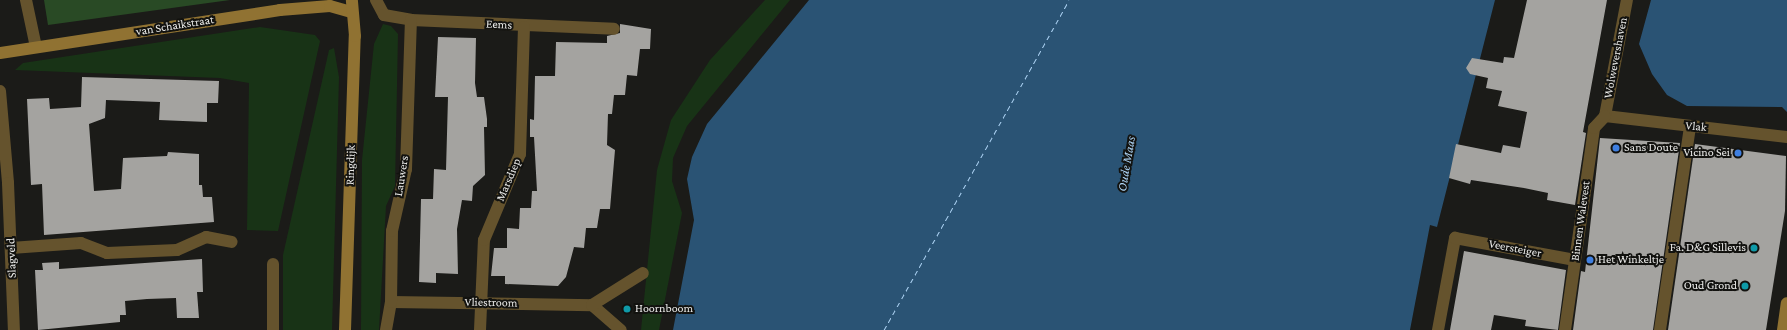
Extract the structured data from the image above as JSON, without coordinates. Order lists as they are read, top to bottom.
{
  "streets": {
    "main road": ["van Schaikstraat", "Ringdijk"],
    "street": [
      "Eems",
      "Wolwevershaven",
      "Vlak",
      "Lauwers",
      "Marsdiep",
      "Binnen Walevest",
      "Veersteiger",
      "Slagveld",
      "Vliestroom"
    ]
  },
  "crossings": [
    ["Eems", "Lauwers"],
    ["Eems", "Marsdiep"],
    ["van Schaikstraat", "Ringdijk"],
    ["Wolwevershaven", "Vlak"],
    ["Wolwevershaven", "Binnen Walevest"],
    ["Vlak", "Binnen Walevest"],
    ["Lauwers", "Vliestroom"],
    ["Marsdiep", "Vliestroom"],
    ["Binnen Walevest", "Veersteiger"]
  ],
  "water": ["Oude Maas"],
  "places": [
    "Sans Doute",
    "Vicino Sei",
    "Fa. D&G Sillevis",
    "Het Winkeltje",
    "Oud Grond",
    "Hoornboom"
  ]
}
